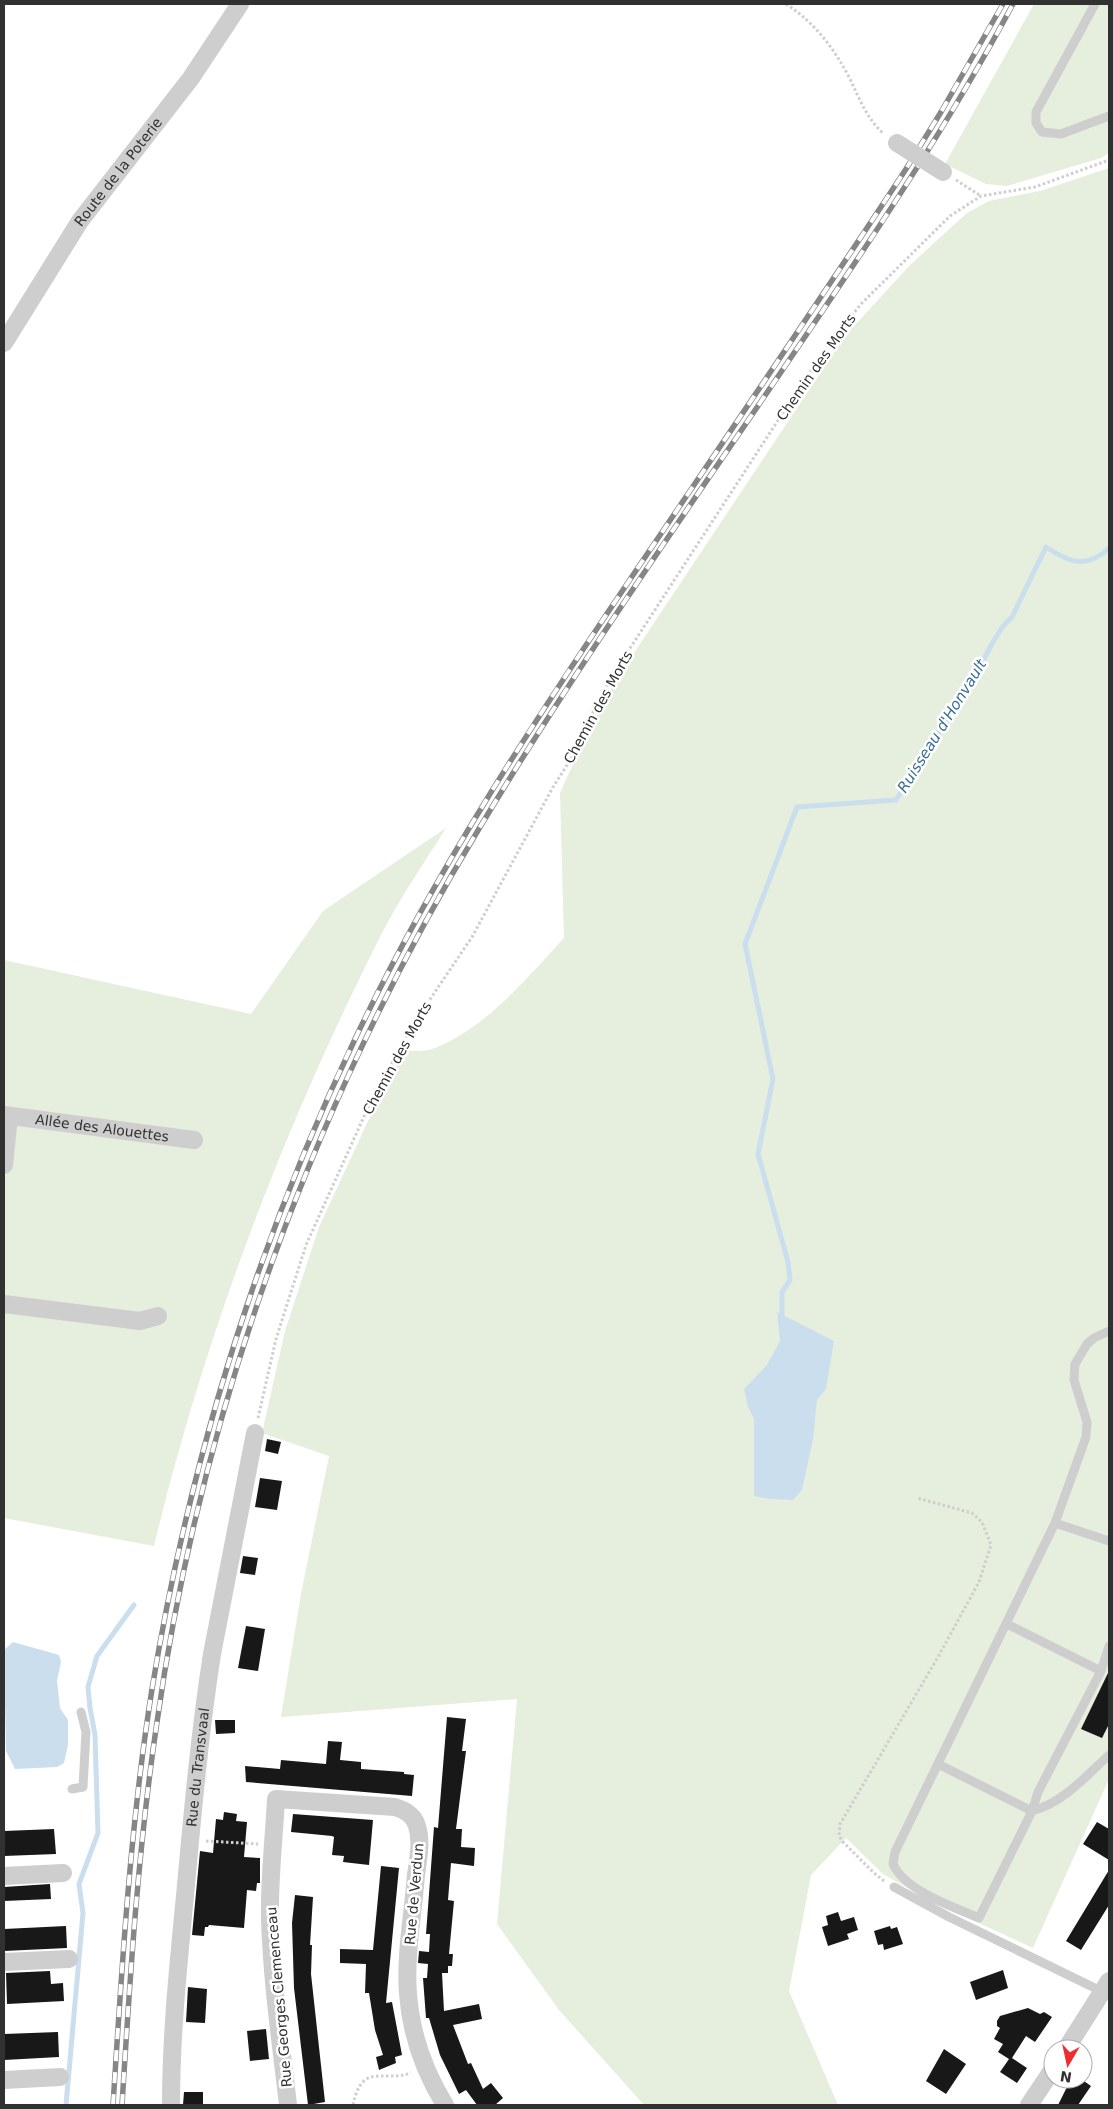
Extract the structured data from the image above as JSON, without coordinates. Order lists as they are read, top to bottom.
{
  "streets": {
    "street": [
      "Route de la Poterie",
      "Allée des Alouettes",
      "Rue du Transvaal",
      "Rue de Verdun",
      "Rue Georges Clemenceau"
    ],
    "path": ["Chemin des Morts"]
  },
  "crossings": [
    ["Chemin des Morts", "Rue du Transvaal"],
    ["Rue de Verdun", "Rue Georges Clemenceau"]
  ],
  "water": ["Ruisseau d'Honvault"],
  "north": "bottom"
}
